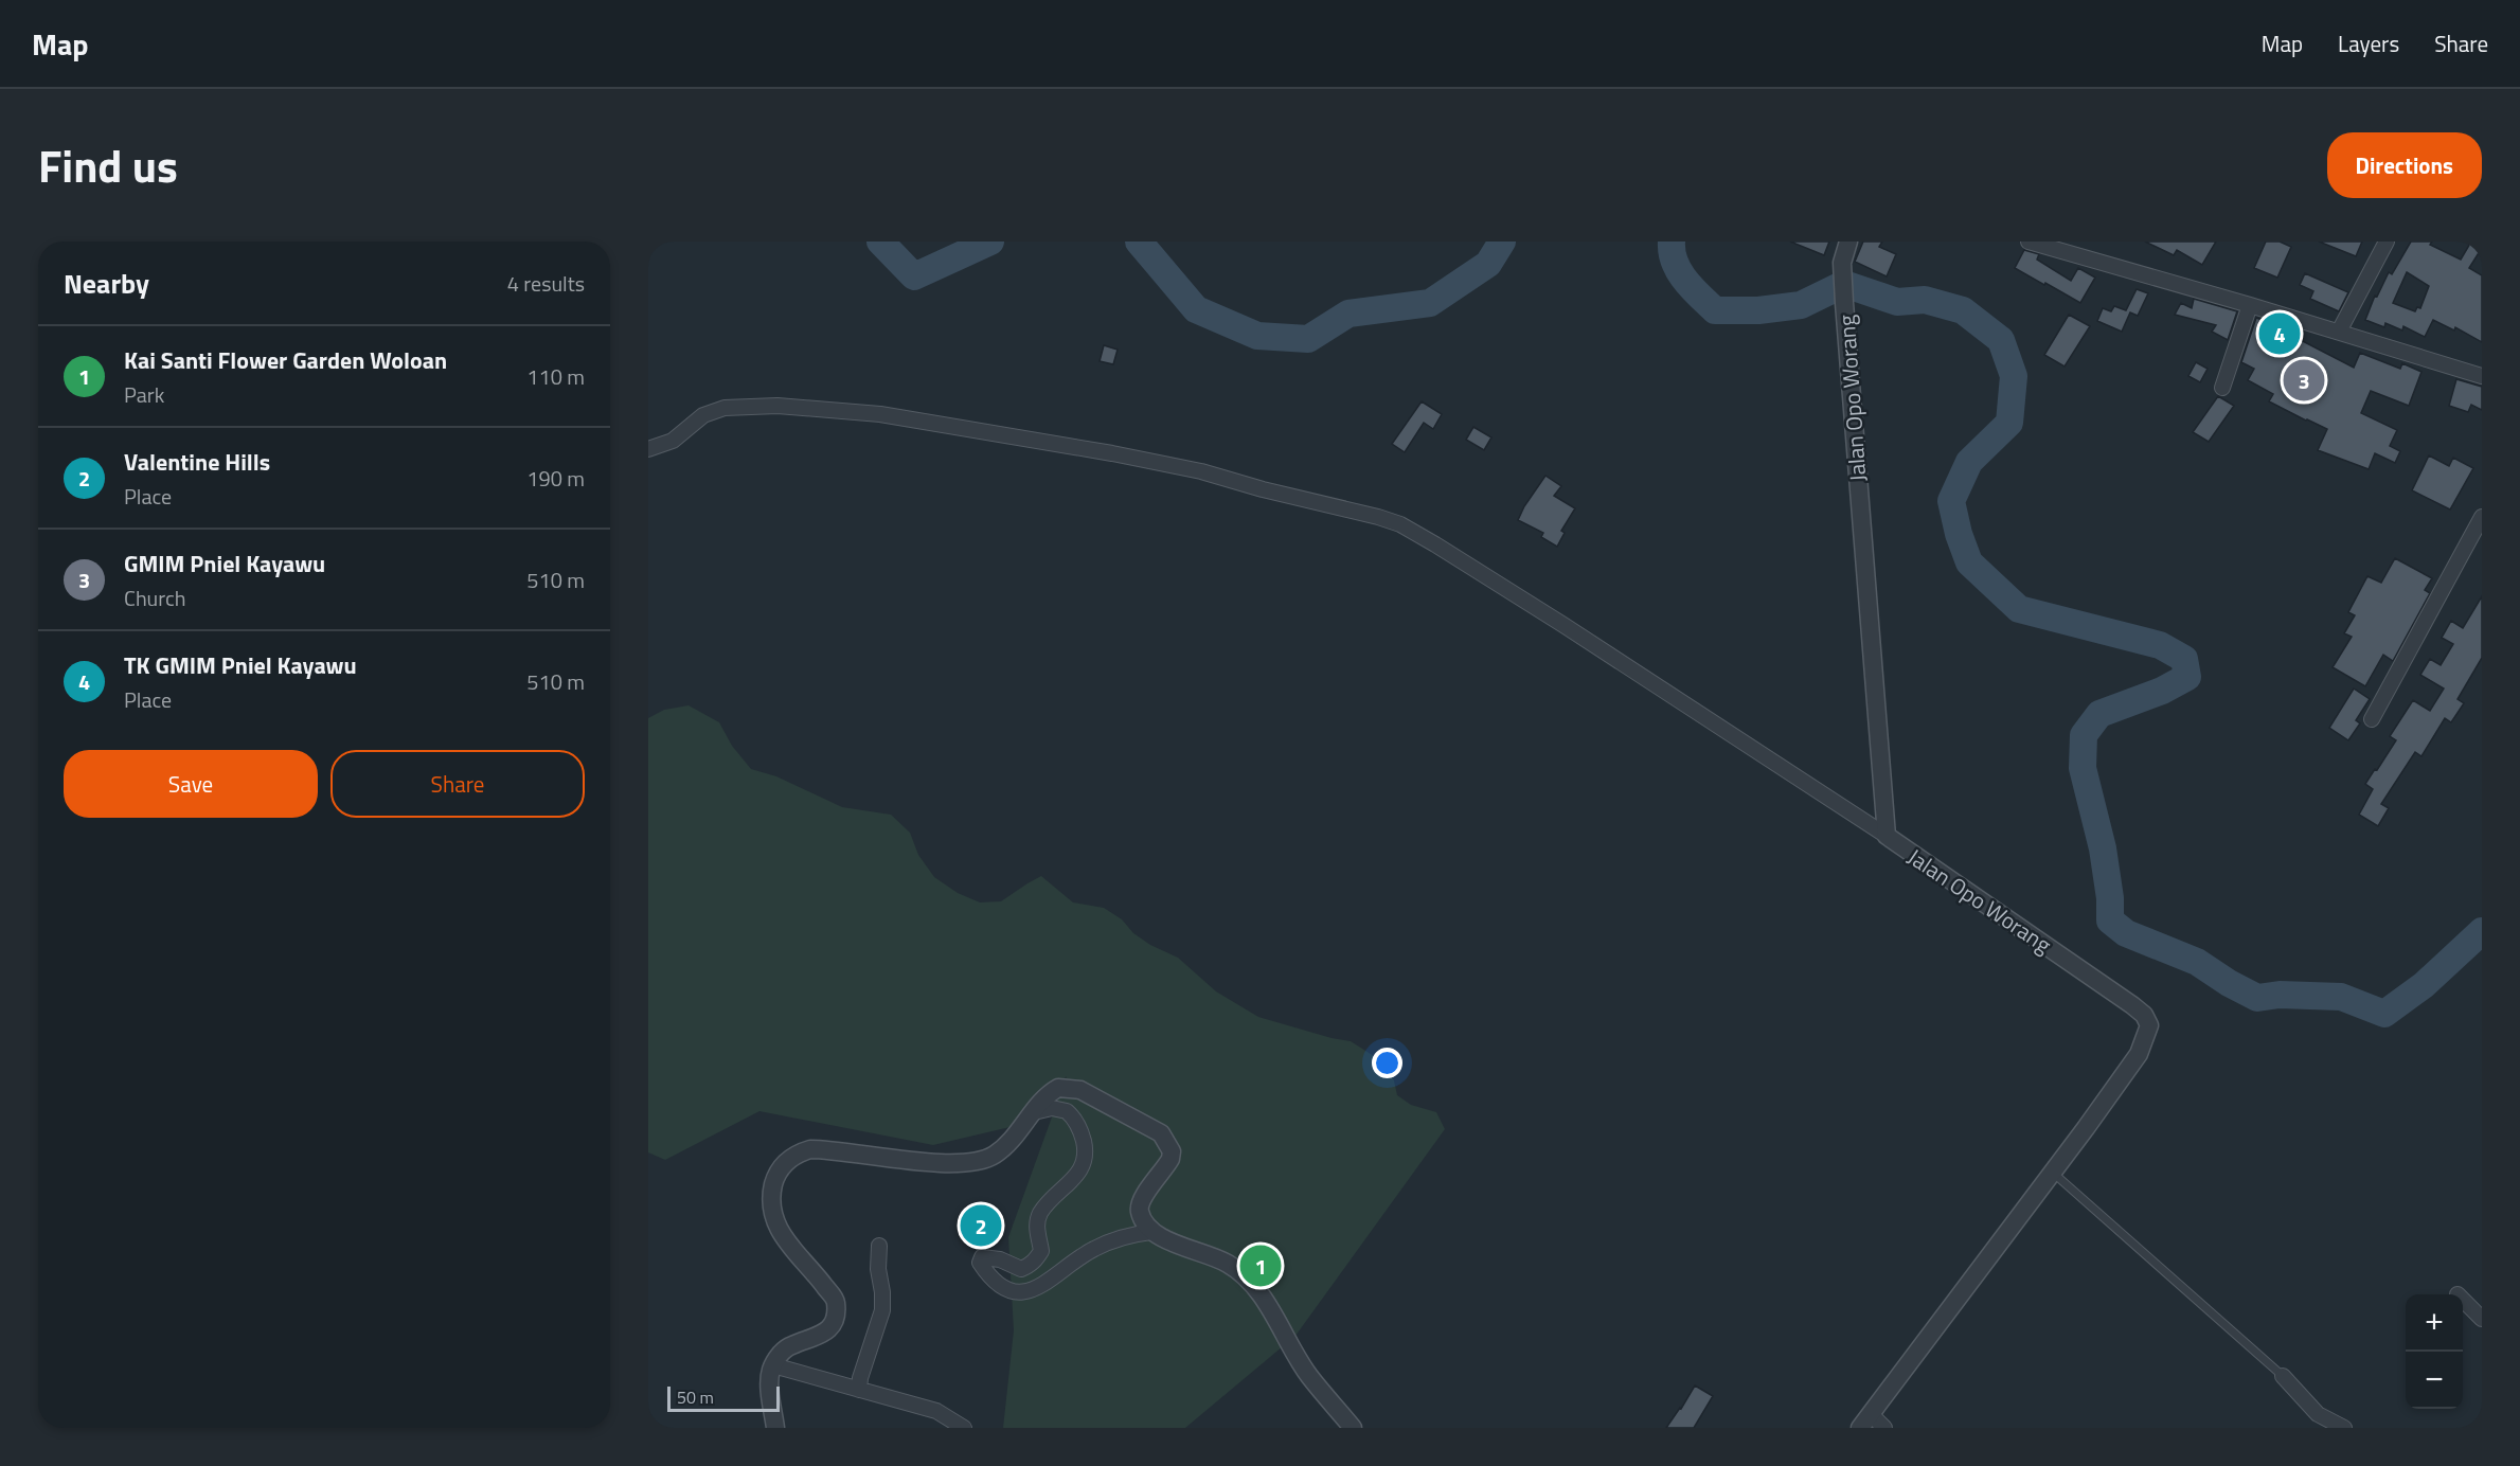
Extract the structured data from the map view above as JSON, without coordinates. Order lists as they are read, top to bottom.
{
  "streets": {
    "street": ["Jalan Opo Worang"]
  },
  "scale_bar": "50 m",
  "page": {
    "header": "Map",
    "nav": ["Map", "Layers", "Share"],
    "title": "Find us",
    "buttons": [
      "Directions",
      ["Save", "Share"]
    ],
    "heading": ["Nearby", "4 results"],
    "pins": [
      "4",
      "3",
      "2",
      "1"
    ],
    "list": [
      {
        "mark": "1",
        "name": "Kai Santi Flower Garden Woloan",
        "note": "Park",
        "value": "110 m"
      },
      {
        "mark": "2",
        "name": "Valentine Hills",
        "note": "Place",
        "value": "190 m"
      },
      {
        "mark": "3",
        "name": "GMIM Pniel Kayawu",
        "note": "Church",
        "value": "510 m"
      },
      {
        "mark": "4",
        "name": "TK GMIM Pniel Kayawu",
        "note": "Place",
        "value": "510 m"
      }
    ],
    "map_buttons": ["+", "−"],
    "scale": "50 m"
  }
}
